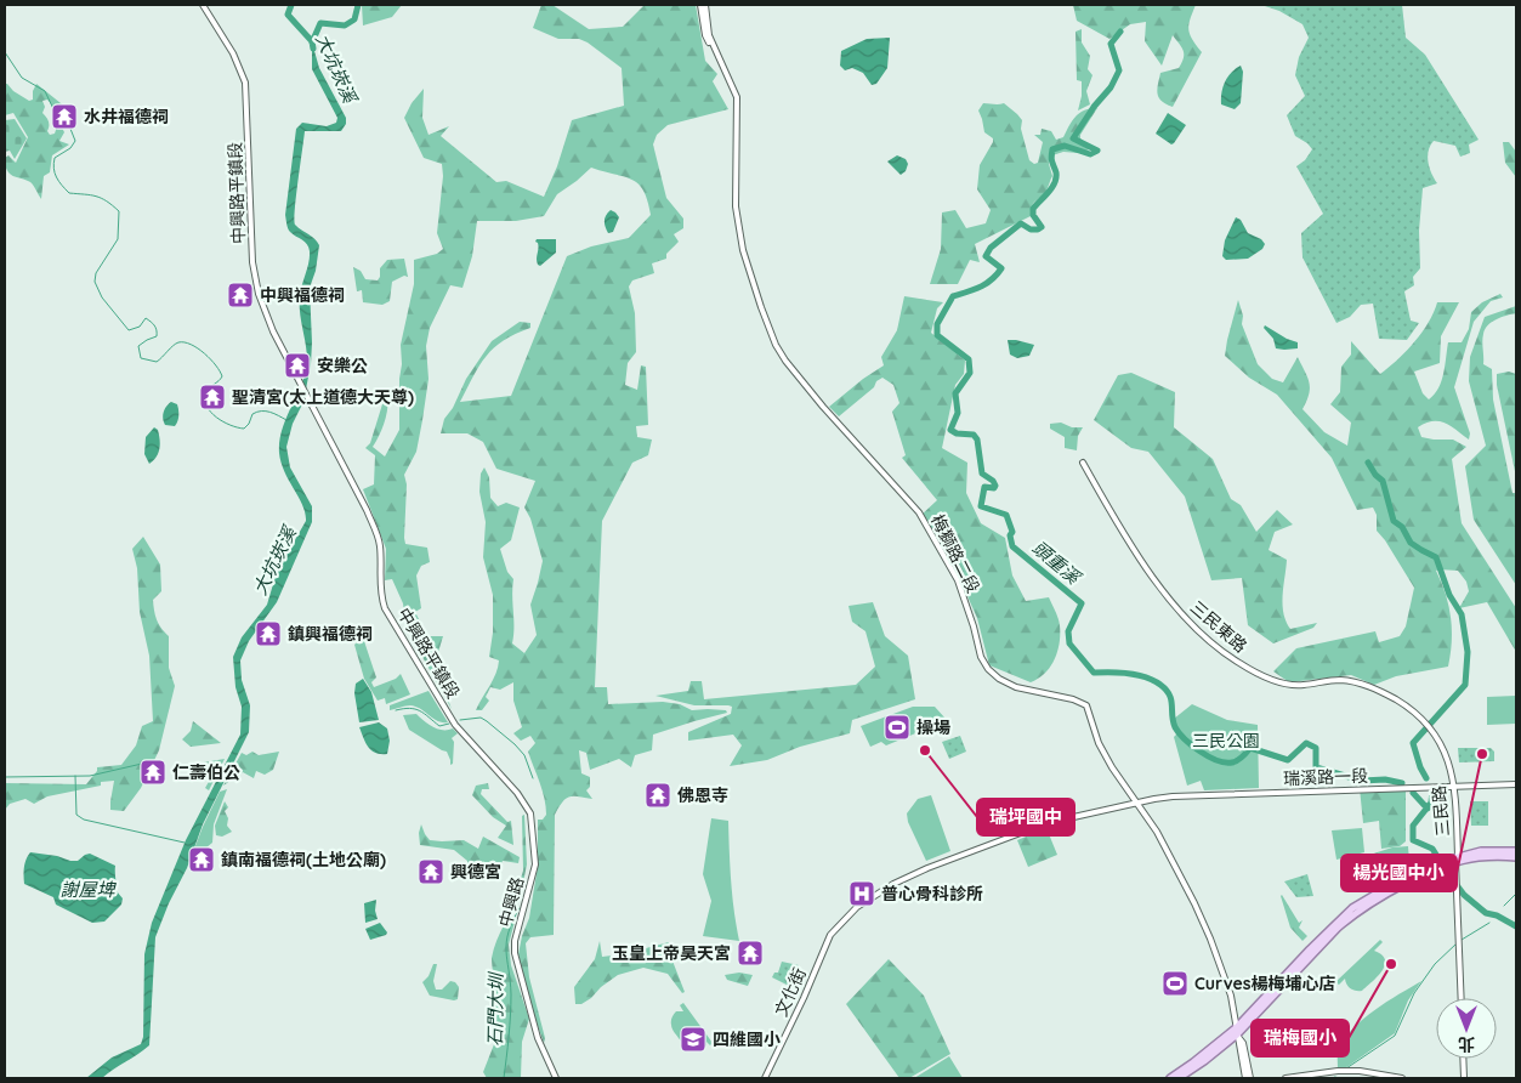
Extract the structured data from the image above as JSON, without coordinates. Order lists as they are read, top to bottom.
{
  "streets": {
    "street": [
      "中興路平鎮段",
      "梅獅路二段",
      "三民東路",
      "瑞溪路一段",
      "三民路",
      "中興路",
      "文化街"
    ]
  },
  "crossings": [
    ["中興路平鎮段", "中興路"],
    ["梅獅路二段", "瑞溪路一段"],
    ["三民東路", "三民路"],
    ["瑞溪路一段", "三民路"],
    ["瑞溪路一段", "文化街"]
  ],
  "water": [
    "大坑崁溪",
    "頭重溪",
    "謝屋埤",
    "石門大圳"
  ],
  "parks": ["三民公園"],
  "places": {
    "temple": [
      "水井福德祠",
      "中興福德祠",
      "安樂公",
      "聖清宮(太上道德大天尊)",
      "鎮興福德祠",
      "仁壽伯公",
      "佛恩寺",
      "鎮南福德祠(土地公廟)",
      "興德宮",
      "玉皇上帝昊天宮"
    ],
    "sports": ["操場", "Curves楊梅埔心店"],
    "other": ["瑞坪國中", "楊光國中小", "瑞梅國小"],
    "hospital": ["普心骨科診所"],
    "school or university": ["四維國小"]
  },
  "north": "bottom"
}
